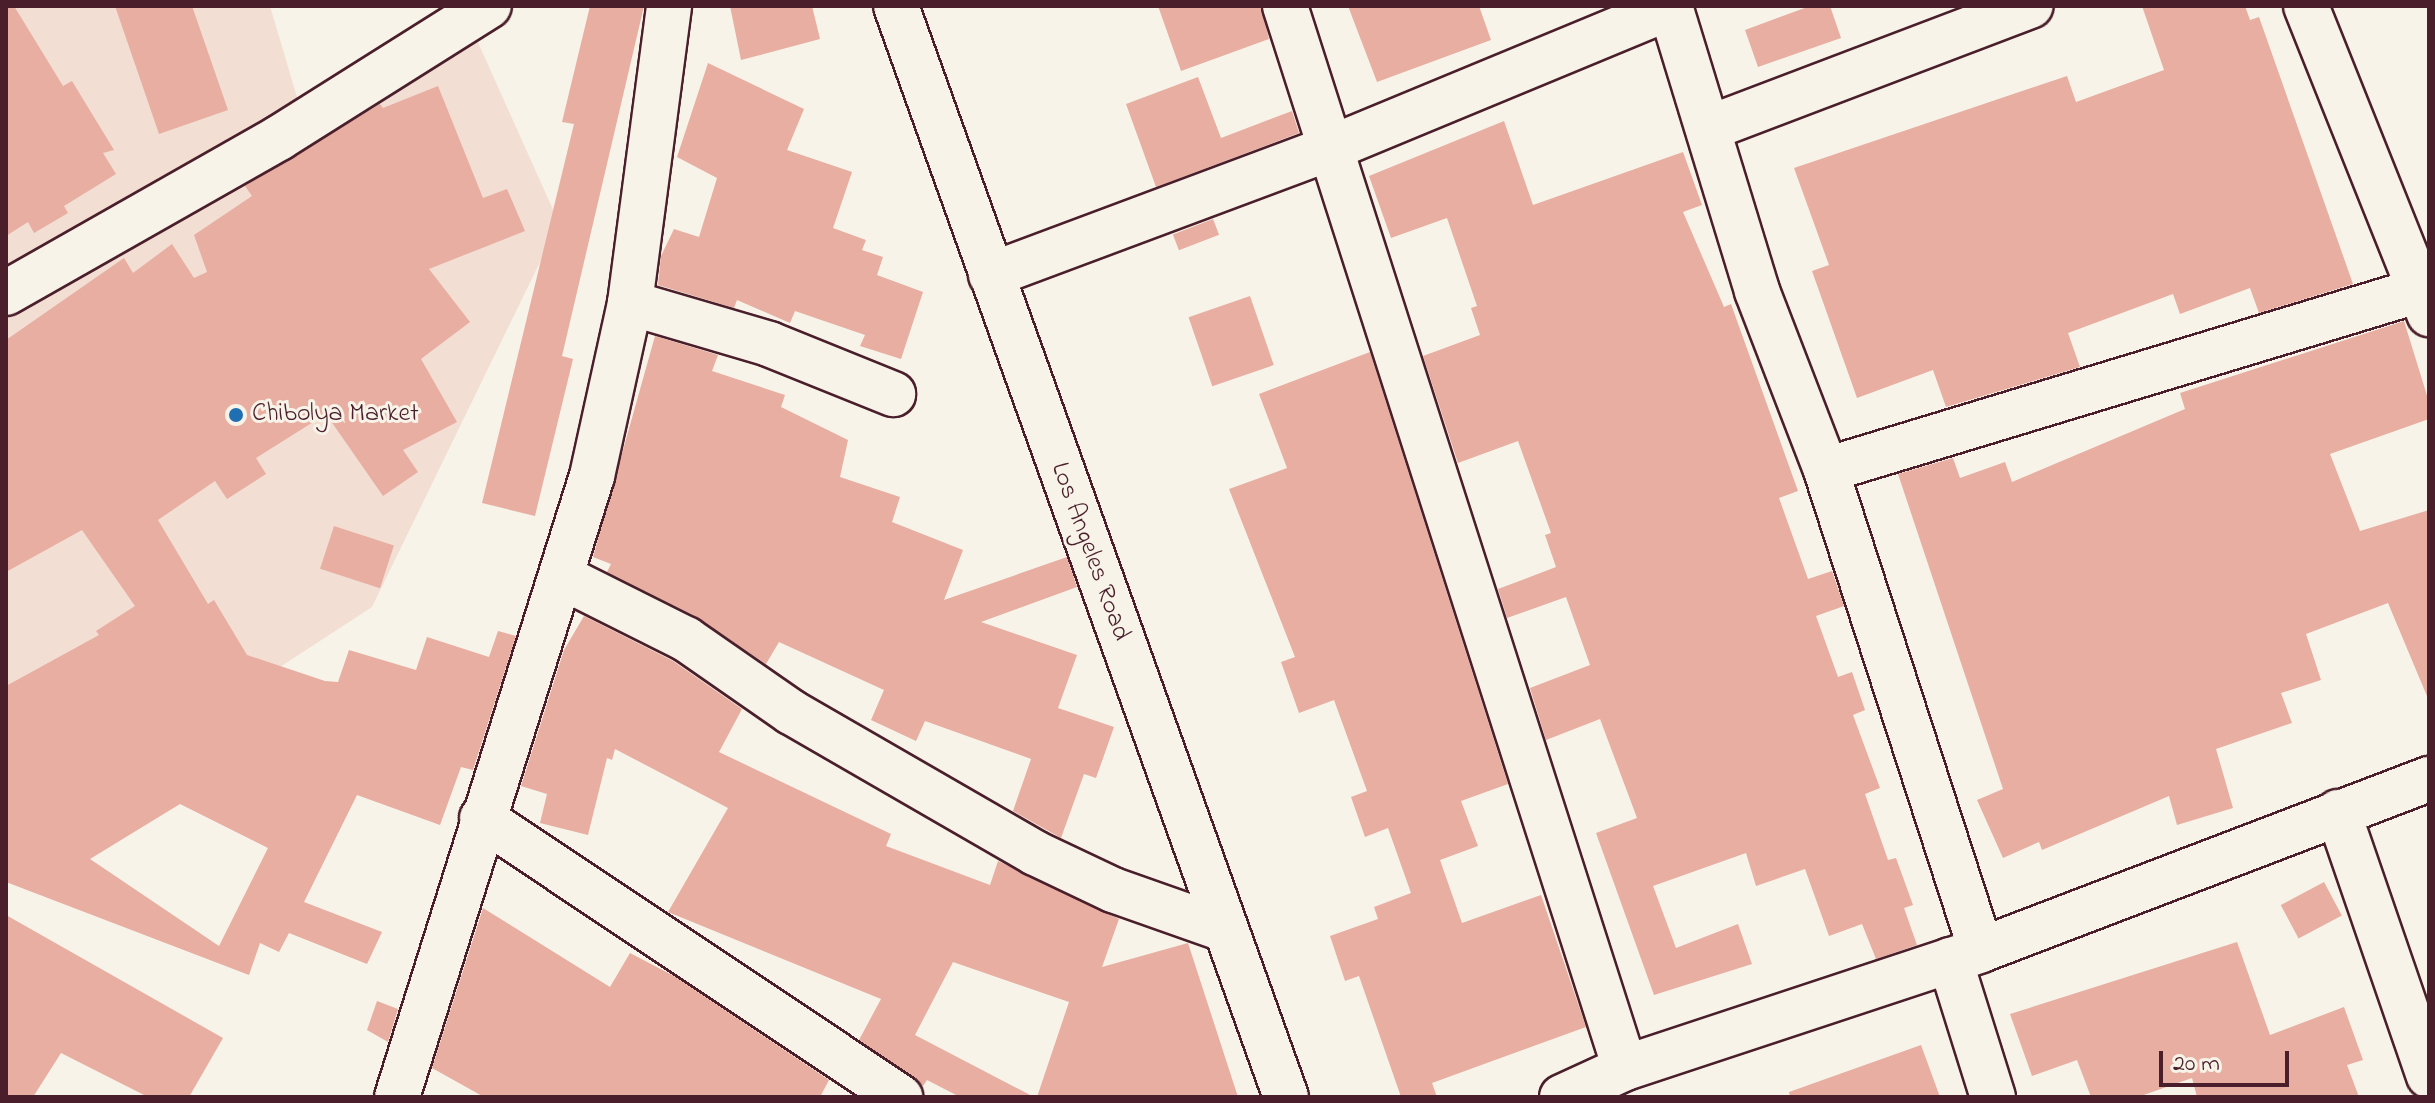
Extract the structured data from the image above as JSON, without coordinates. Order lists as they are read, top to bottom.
{
  "streets": {
    "street": ["Los Angeles Road"]
  },
  "places": ["Chibolya Market"],
  "scale_bar": "20 m"
}
